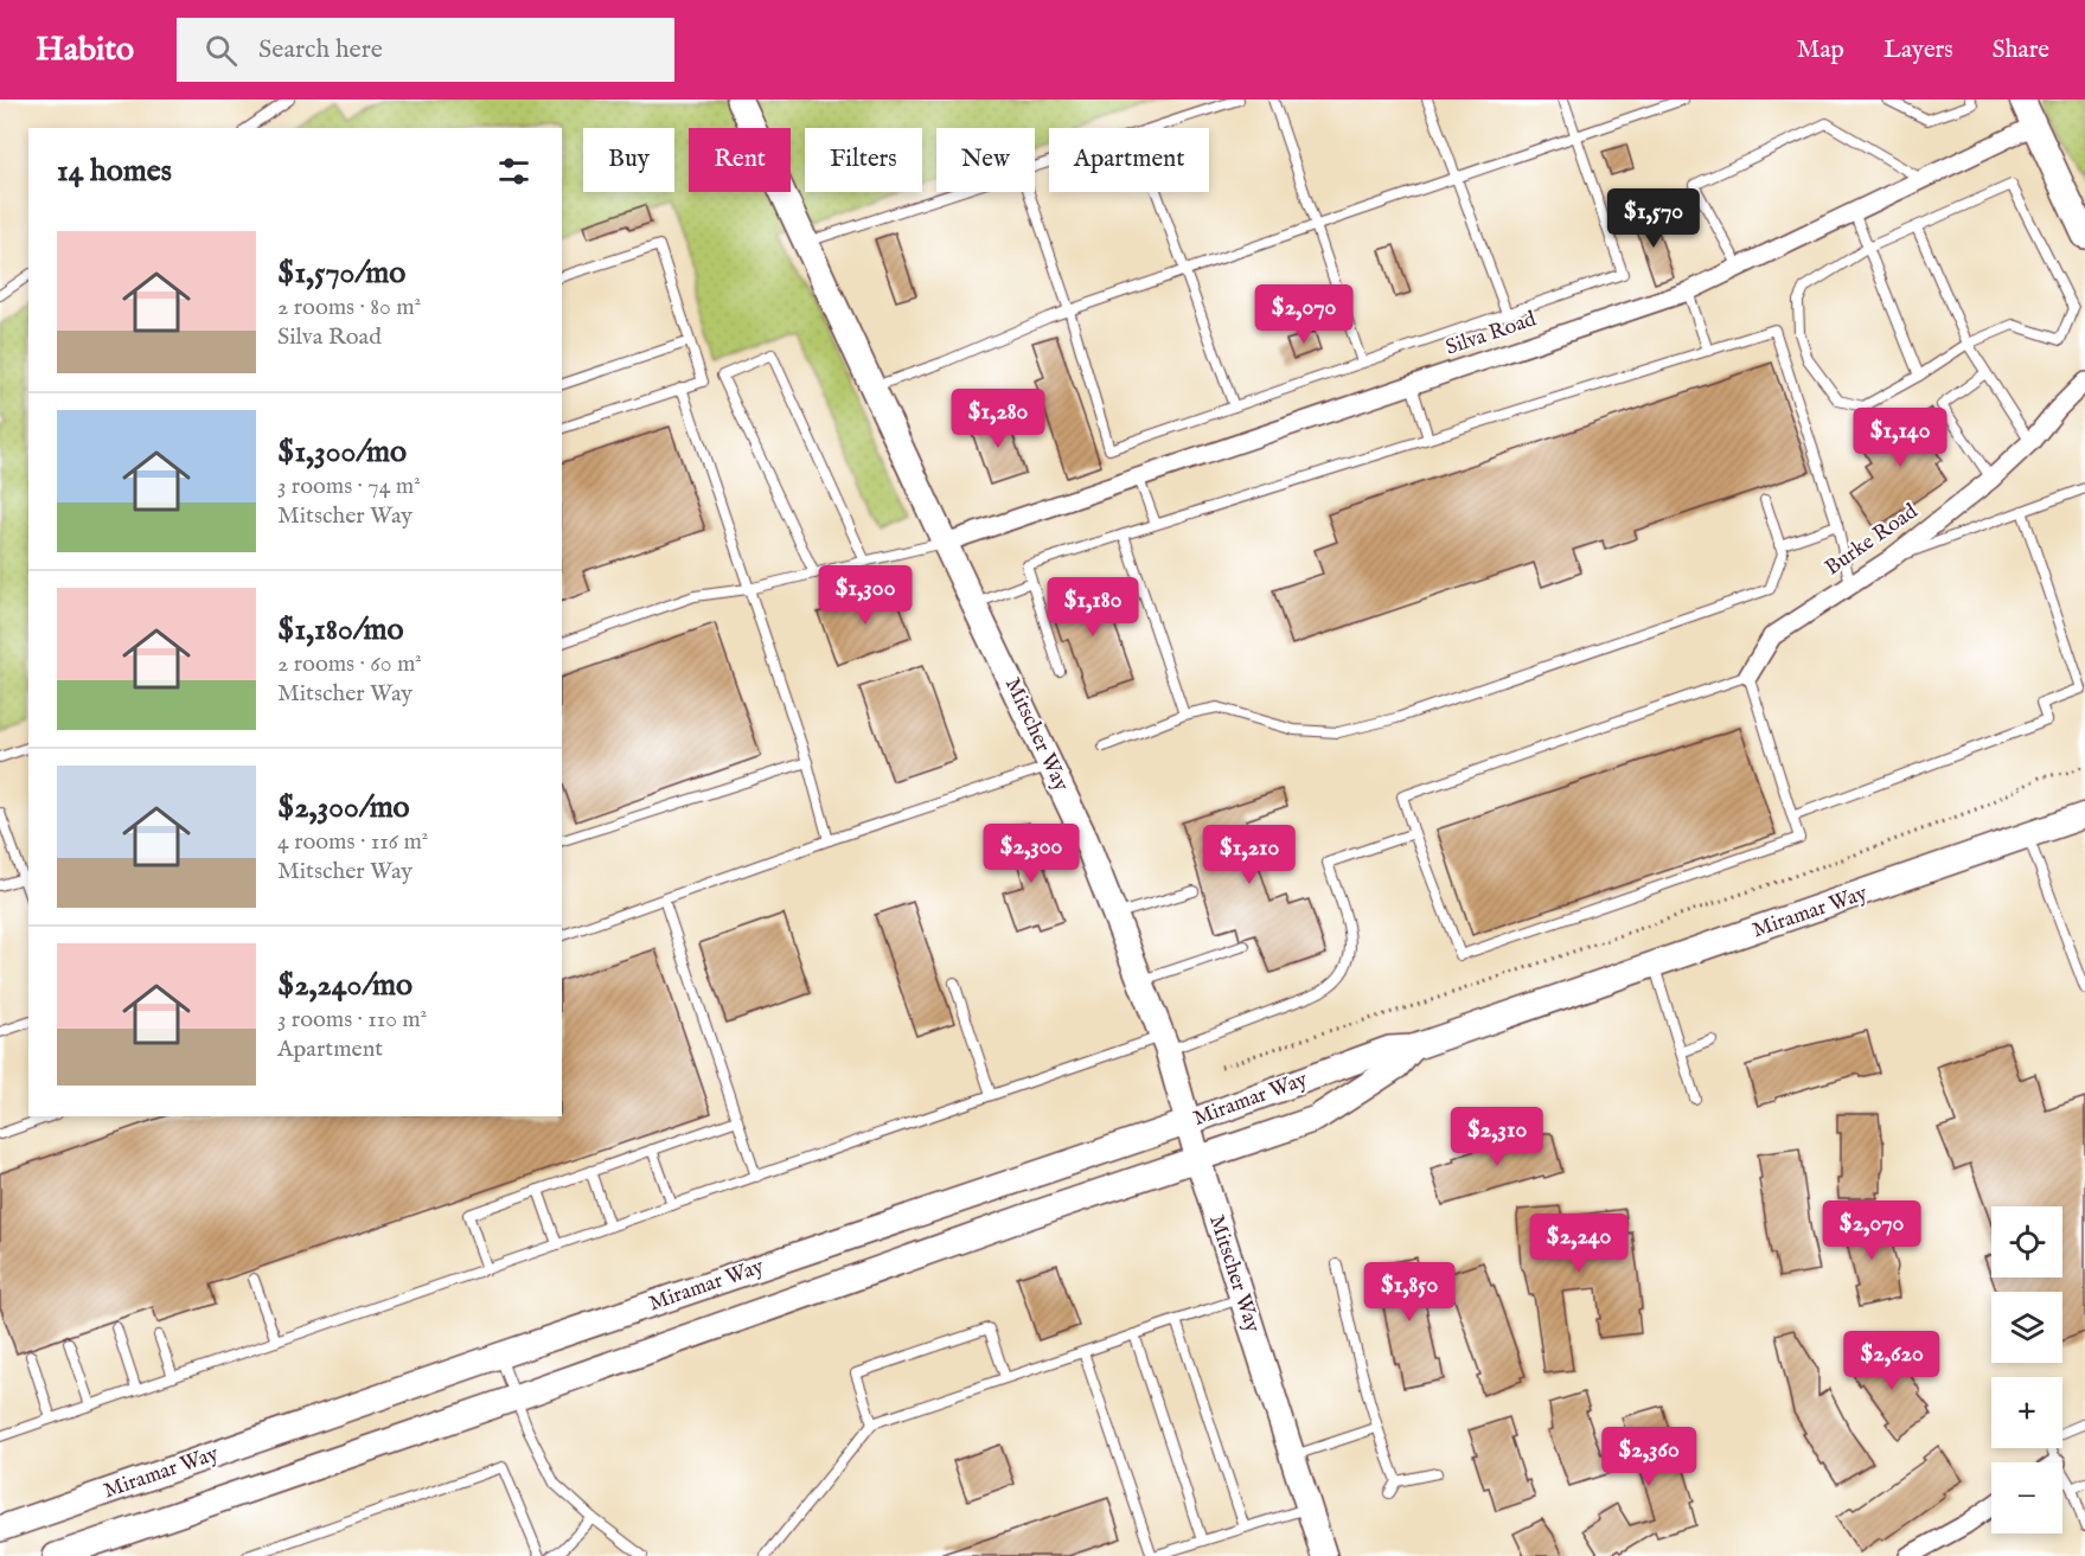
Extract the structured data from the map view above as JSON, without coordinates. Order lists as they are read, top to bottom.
{
  "streets": {
    "main road": ["Mitscher Way", "Miramar Way"],
    "street": ["Silva Road", "Burke Road"]
  },
  "crossings": [
    ["Silva Road", "Mitscher Way"],
    ["Mitscher Way", "Miramar Way"]
  ],
  "page": {
    "header": "Habito",
    "search": "Search here",
    "nav": ["Map", "Layers", "Share"],
    "chip": [
      "Buy",
      "Rent",
      "Filters",
      "New",
      "Apartment"
    ],
    "heading": "14 homes",
    "price": [
      "$1,570",
      "$2,070",
      "$1,280",
      "$1,140",
      "$1,300",
      "$1,180",
      "$2,300",
      "$1,210",
      "$2,310",
      "$2,070",
      "$2,240",
      "$1,850",
      "$2,620",
      "$2,360"
    ],
    "list": [
      {
        "name": "$1,570/mo",
        "note": "2 rooms · 80 m² · Silva Road"
      },
      {
        "name": "$1,300/mo",
        "note": "3 rooms · 74 m² · Mitscher Way"
      },
      {
        "name": "$1,180/mo",
        "note": "2 rooms · 60 m² · Mitscher Way"
      },
      {
        "name": "$2,300/mo",
        "note": "4 rooms · 116 m² · Mitscher Way"
      },
      {
        "name": "$2,240/mo",
        "note": "3 rooms · 110 m² · Apartment"
      }
    ],
    "map_buttons": ["+", "−"]
  }
}
